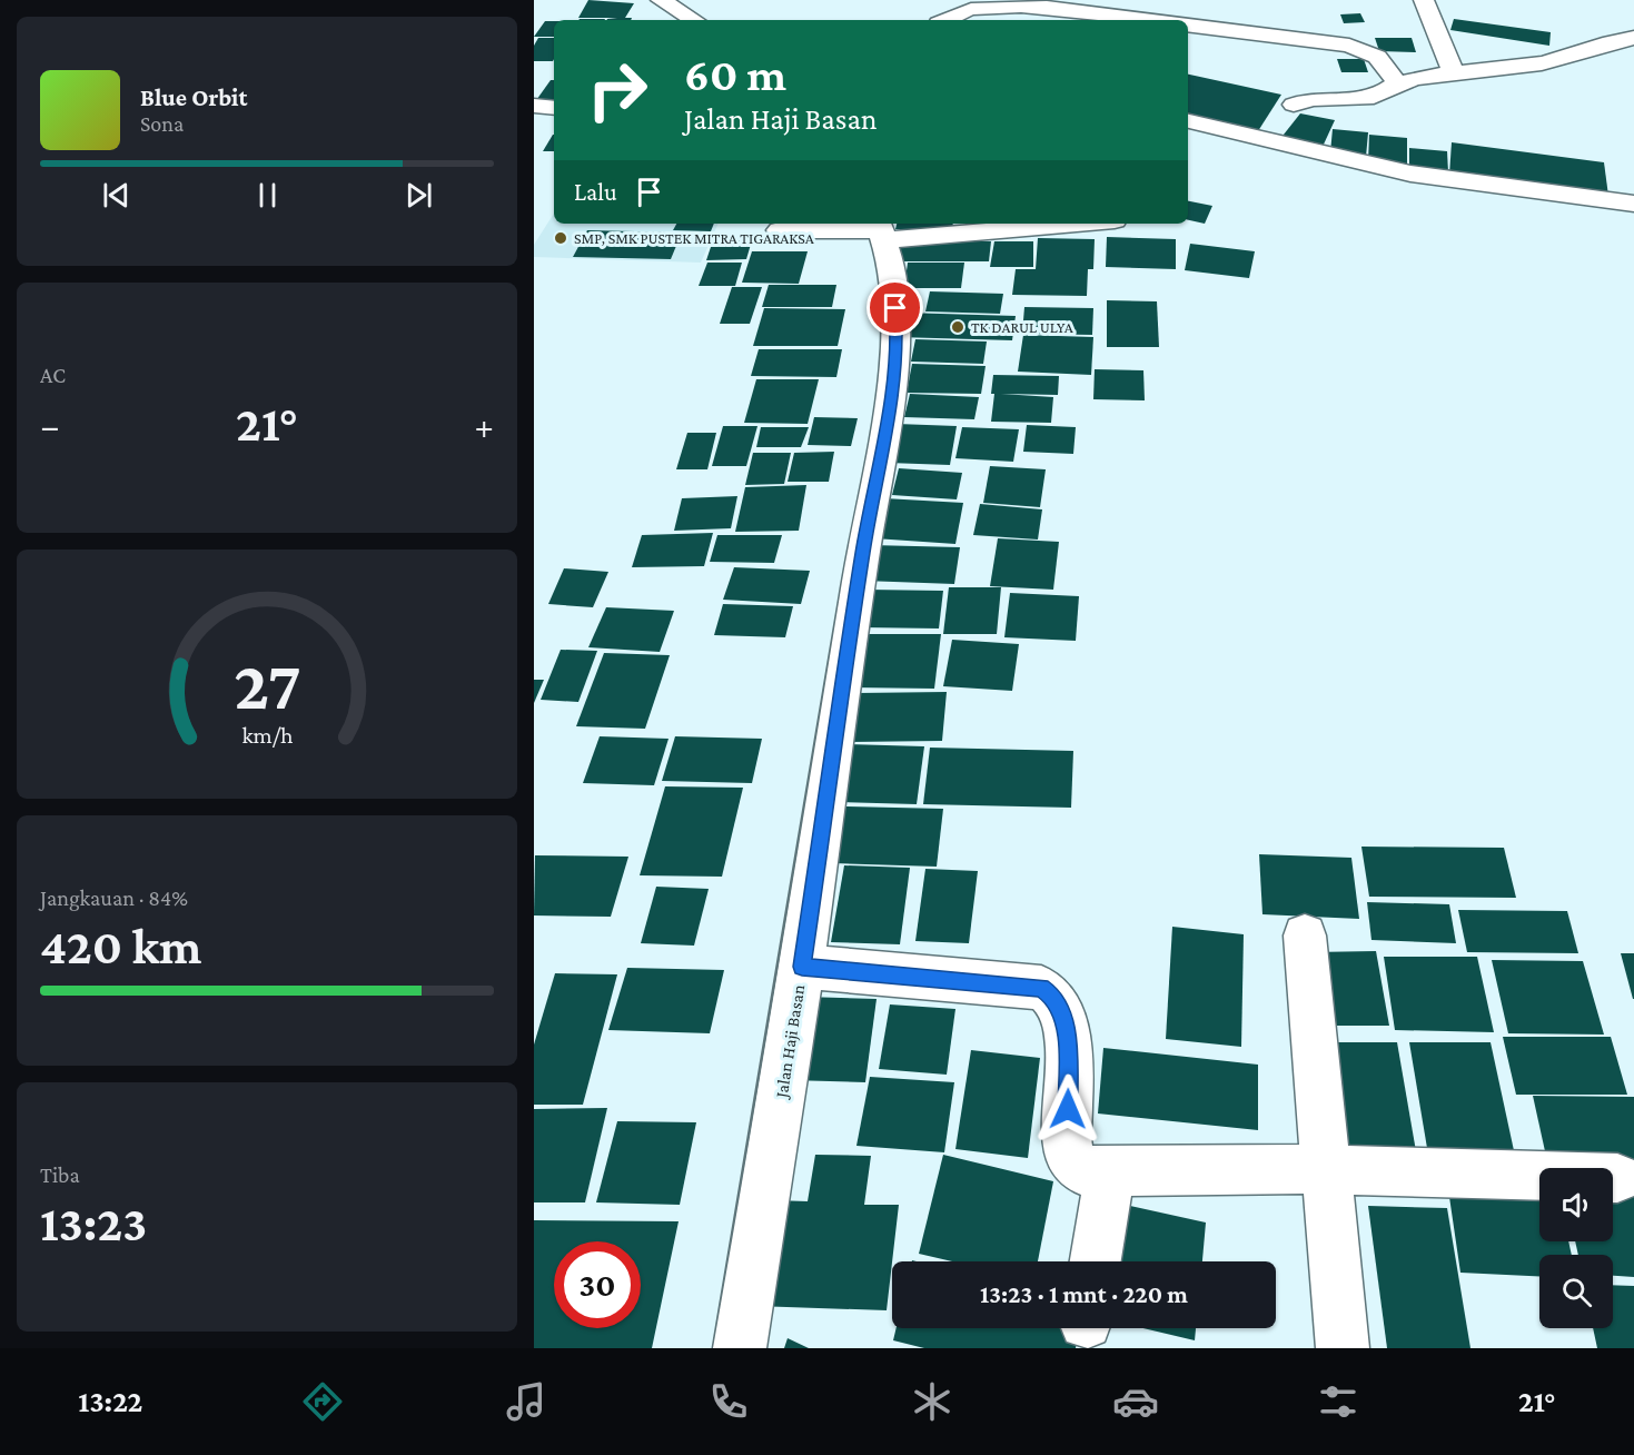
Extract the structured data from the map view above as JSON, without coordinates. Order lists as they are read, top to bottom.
{
  "streets": {
    "street": ["Jalan Haji Basan"]
  },
  "places": ["SMP, SMK PUSTEK MITRA TIGARAKSA", "TK DARUL ULYA"],
  "page": {
    "turn": ["60 m", "Jalan Haji Basan"],
    "song": ["Blue Orbit", "Sona"],
    "then": "Lalu",
    "tile": [
      "AC",
      ["Jangkauan · 84%", "420 km"],
      ["Tiba", "13:23"]
    ],
    "heat": ["−", "21°", "+"],
    "limit": "30",
    "trip": "13:23 · 1 mnt · 220 m",
    "tabs": ["13:22", "21°"],
    "gauge": ["27", "km/h"]
  }
}
